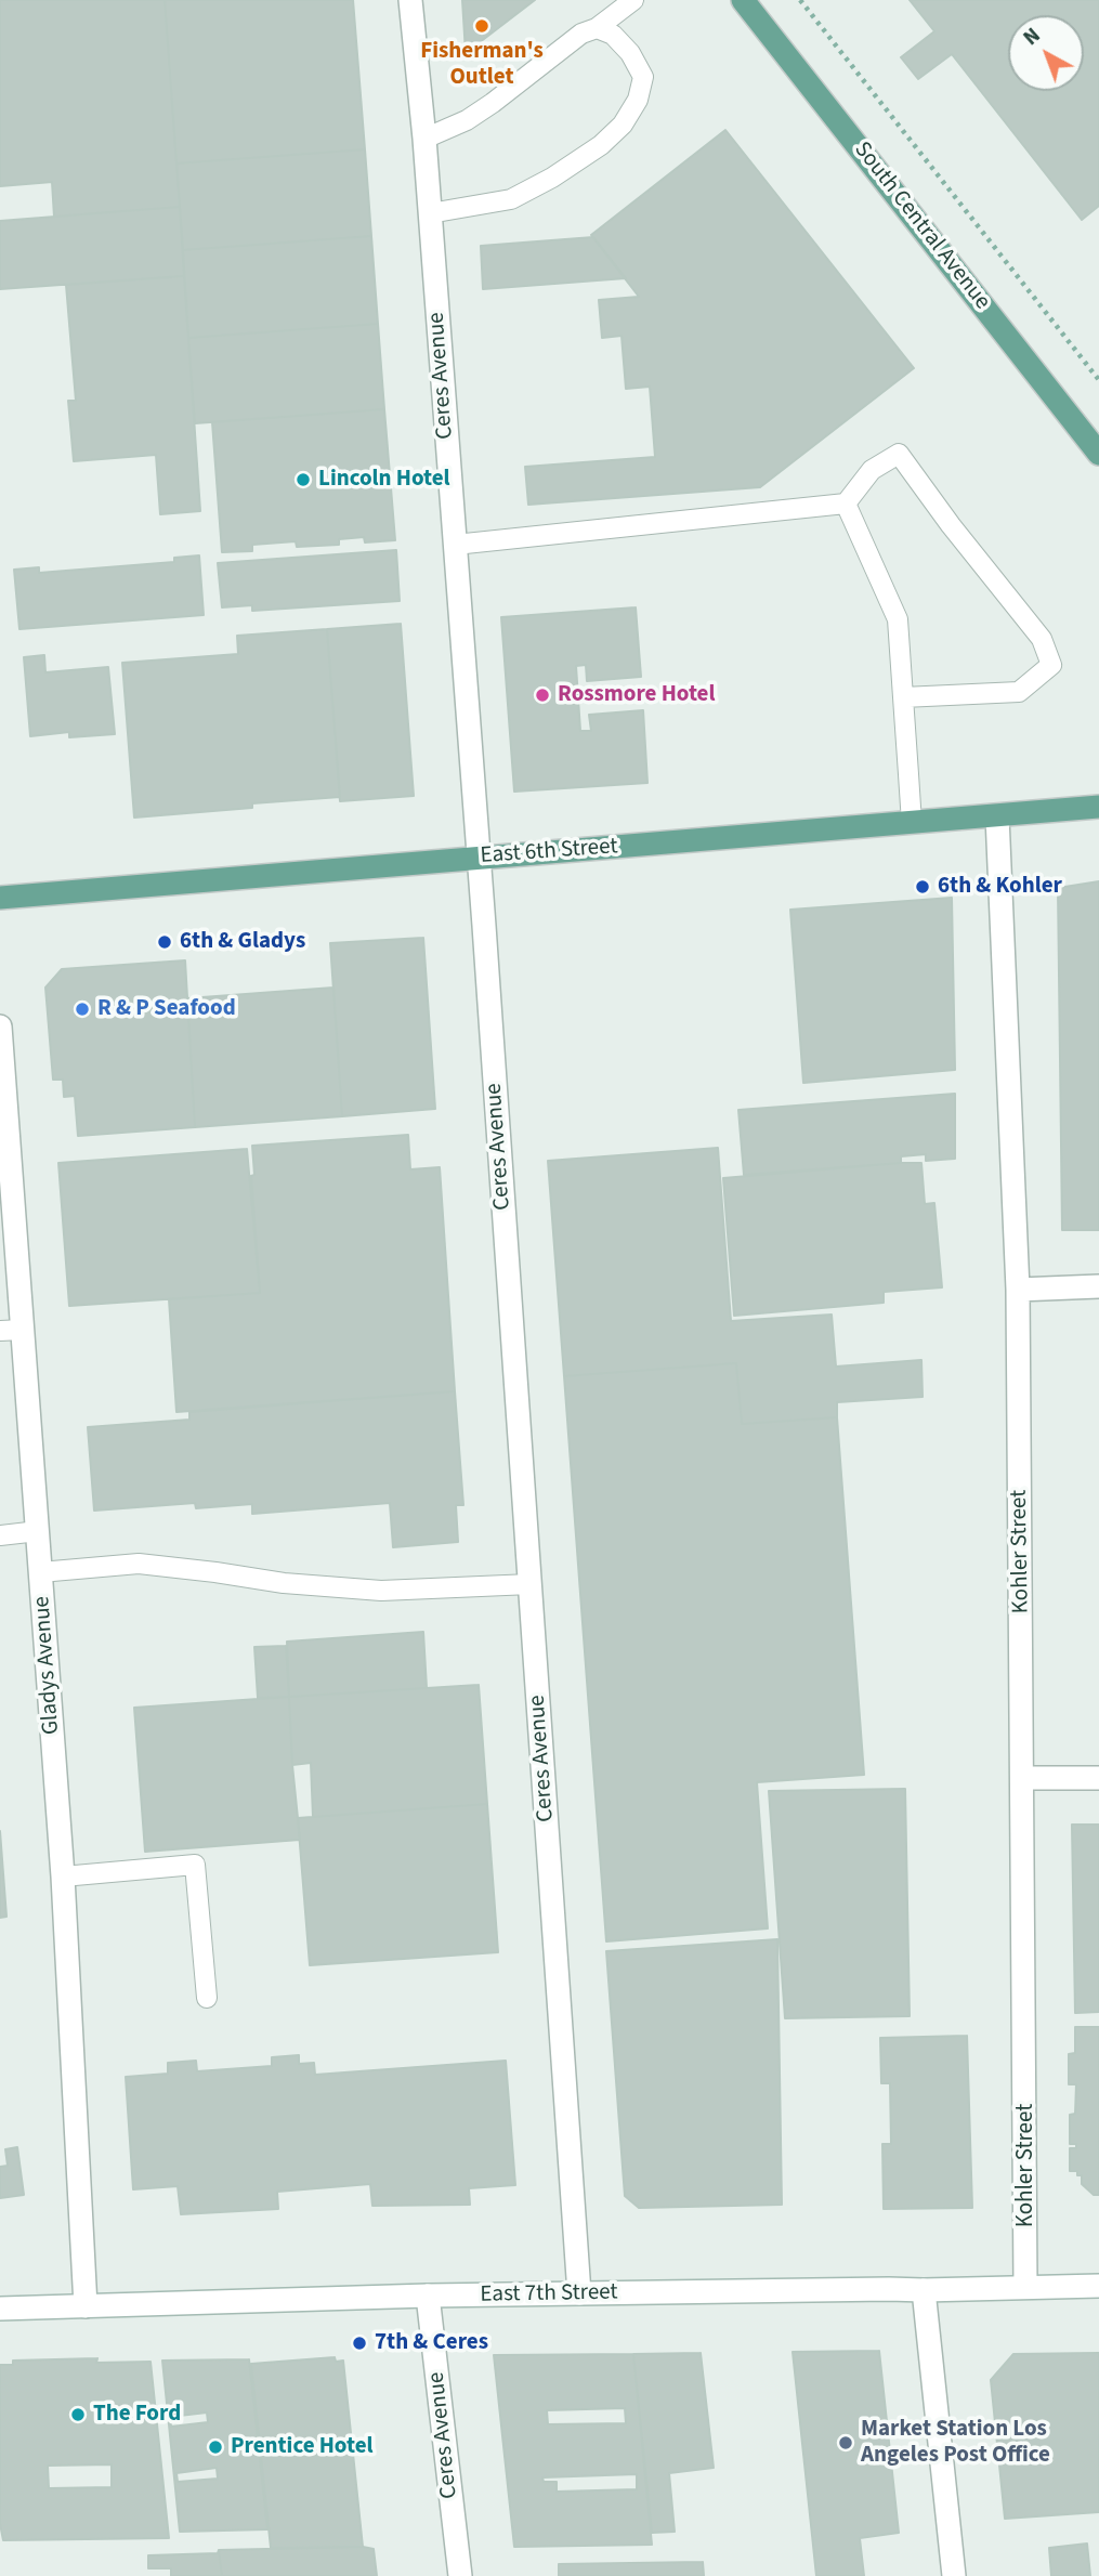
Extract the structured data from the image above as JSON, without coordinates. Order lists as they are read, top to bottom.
{
  "streets": {
    "main road": ["South Central Avenue", "East 6th Street"],
    "street": [
      "Ceres Avenue",
      "Kohler Street",
      "Gladys Avenue",
      "East 7th Street"
    ]
  },
  "crossings": [
    ["Ceres Avenue", "East 6th Street"],
    ["Ceres Avenue", "East 7th Street"],
    ["East 6th Street", "Kohler Street"],
    ["Kohler Street", "East 7th Street"],
    ["Gladys Avenue", "East 7th Street"]
  ],
  "places": [
    "Fisherman's Outlet",
    "Lincoln Hotel",
    "Rossmore Hotel",
    "6th & Kohler",
    "6th & Gladys",
    "R & P Seafood",
    "7th & Ceres",
    "The Ford",
    "Market Station Los Angeles Post Office",
    "Prentice Hotel"
  ],
  "north": "top left"
}
